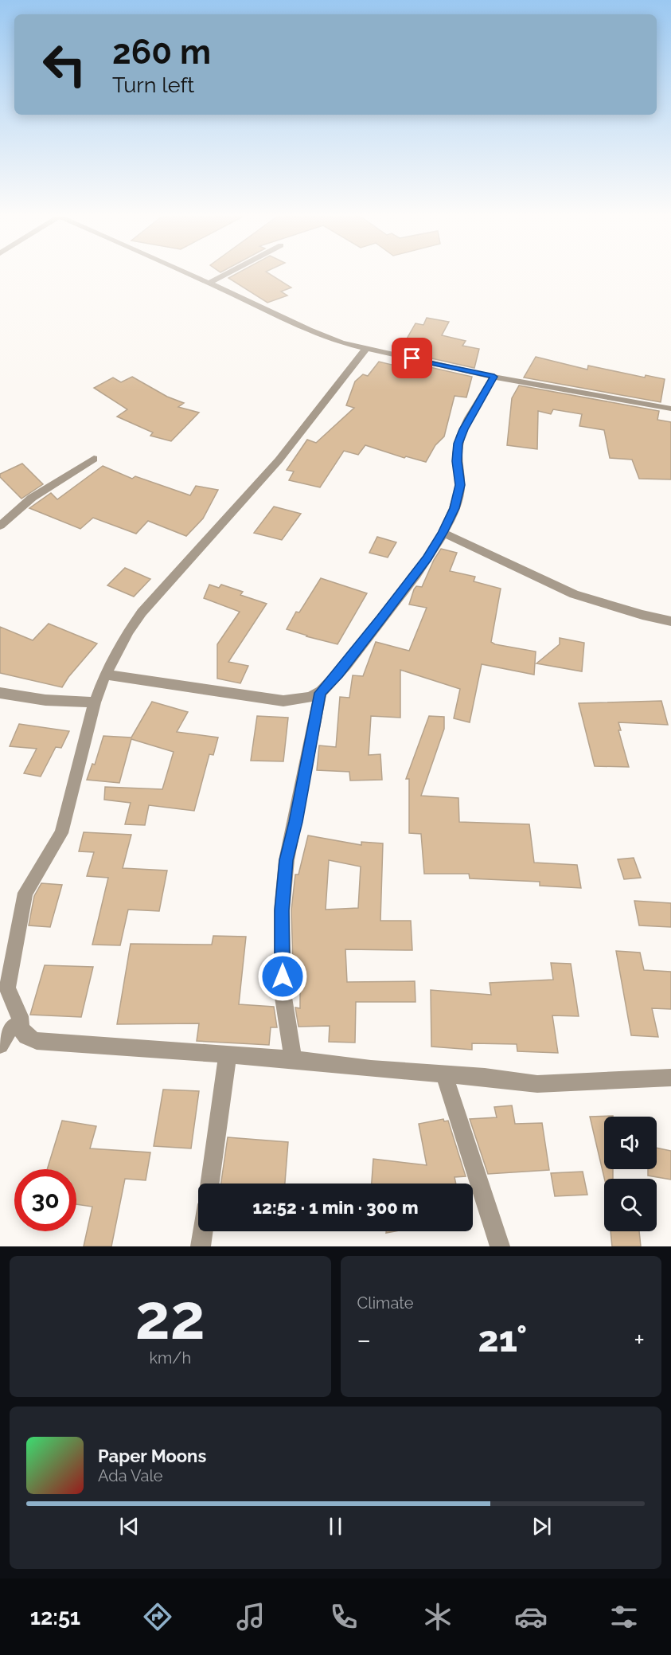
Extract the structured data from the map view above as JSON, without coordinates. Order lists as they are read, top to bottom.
{
  "page": {
    "turn": ["260 m", "Turn left"],
    "limit": "30",
    "trip": "12:52 · 1 min · 300 m",
    "tile": [
      ["22", "km/h"],
      "Climate"
    ],
    "heat": ["−", "21°", "+"],
    "song": ["Paper Moons", "Ada Vale"],
    "tabs": "12:51"
  }
}
